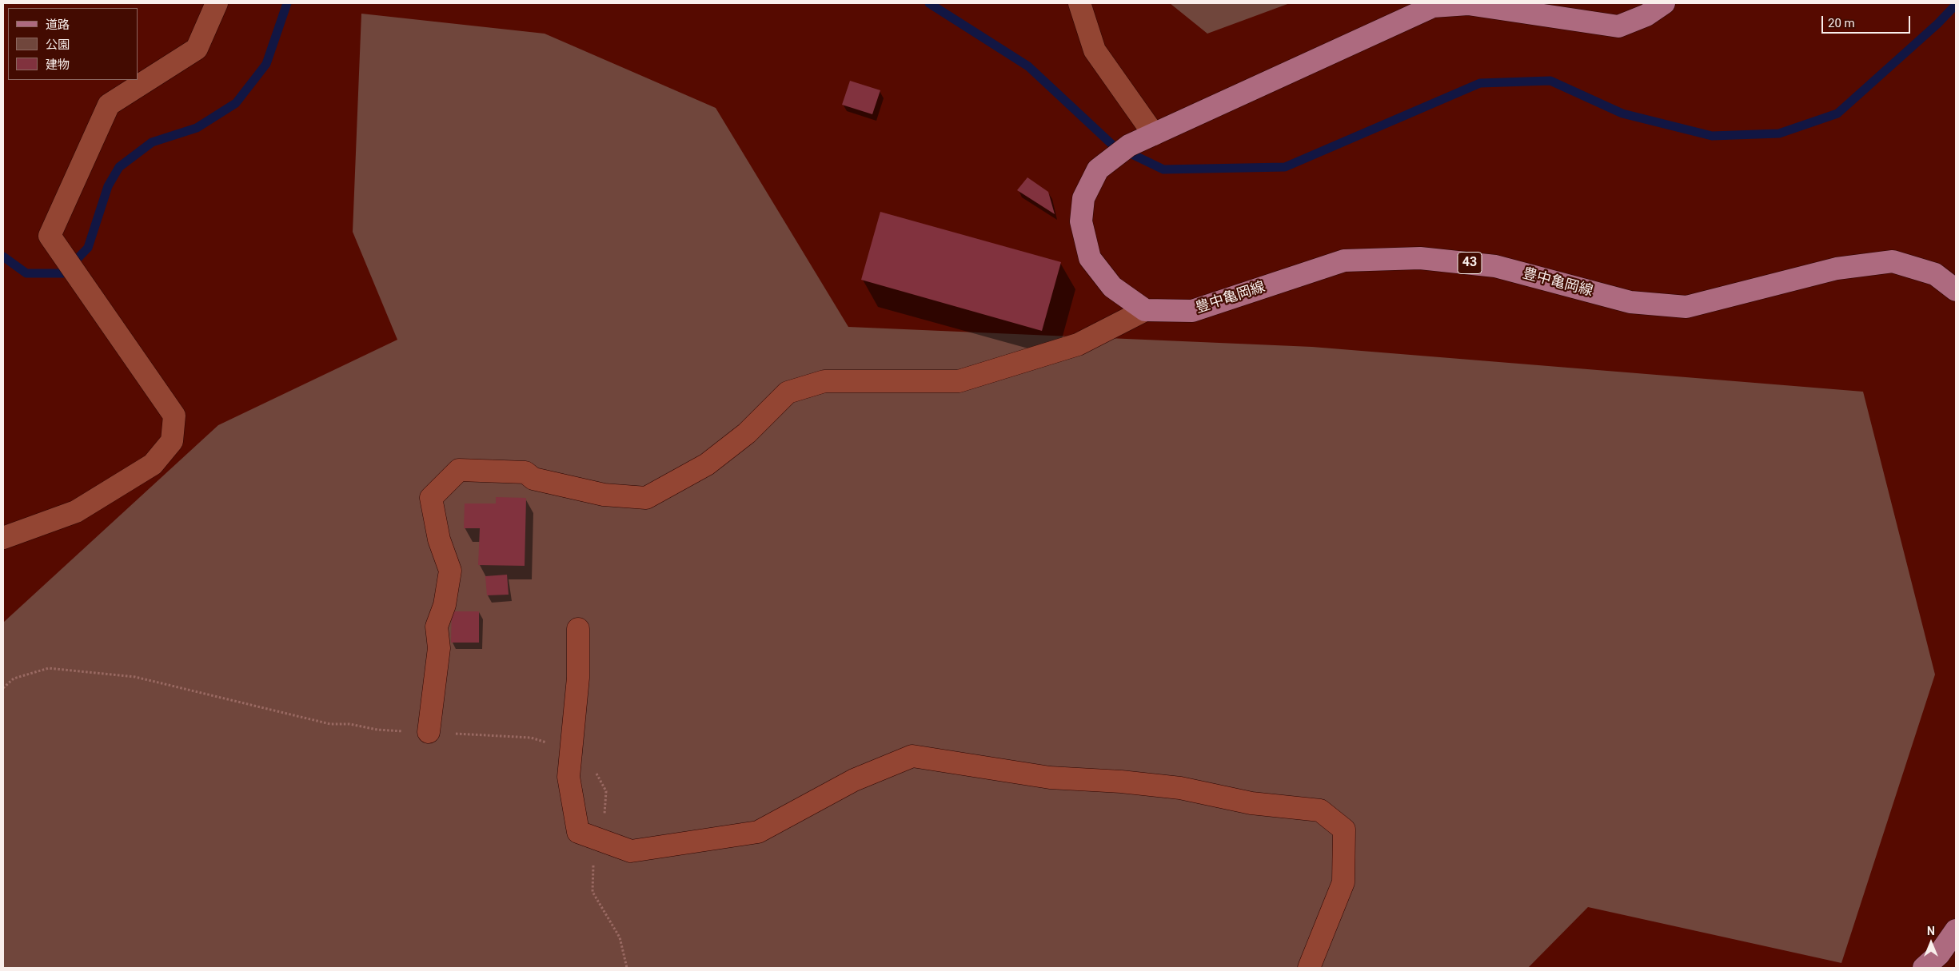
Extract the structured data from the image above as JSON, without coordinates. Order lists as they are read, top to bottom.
{
  "streets": {
    "main road": ["43", "豊中亀岡線"]
  },
  "legend": ["道路", "公園", "建物"],
  "scale_bar": "20 m",
  "north": "top"
}
